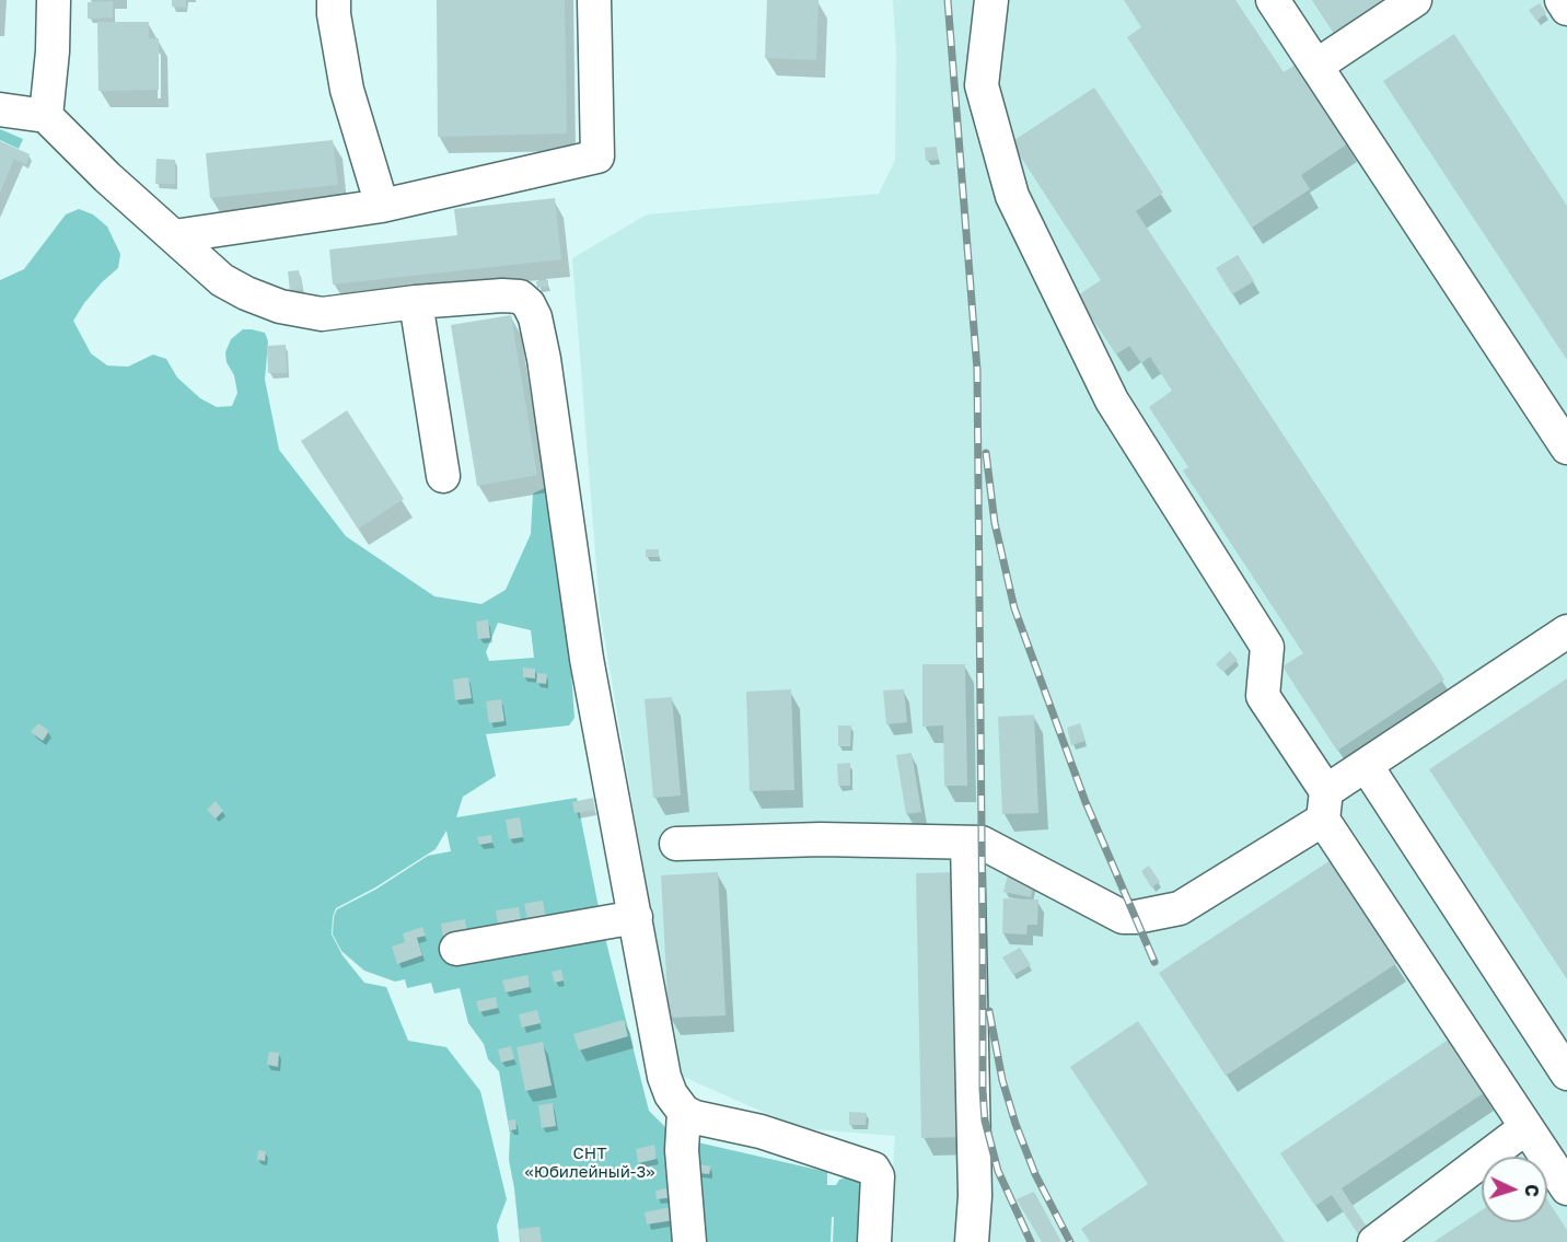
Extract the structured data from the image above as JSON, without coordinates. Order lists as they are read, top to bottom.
{
  "parks": ["СНТ «Юбилейный-3»"],
  "north": "right"
}
